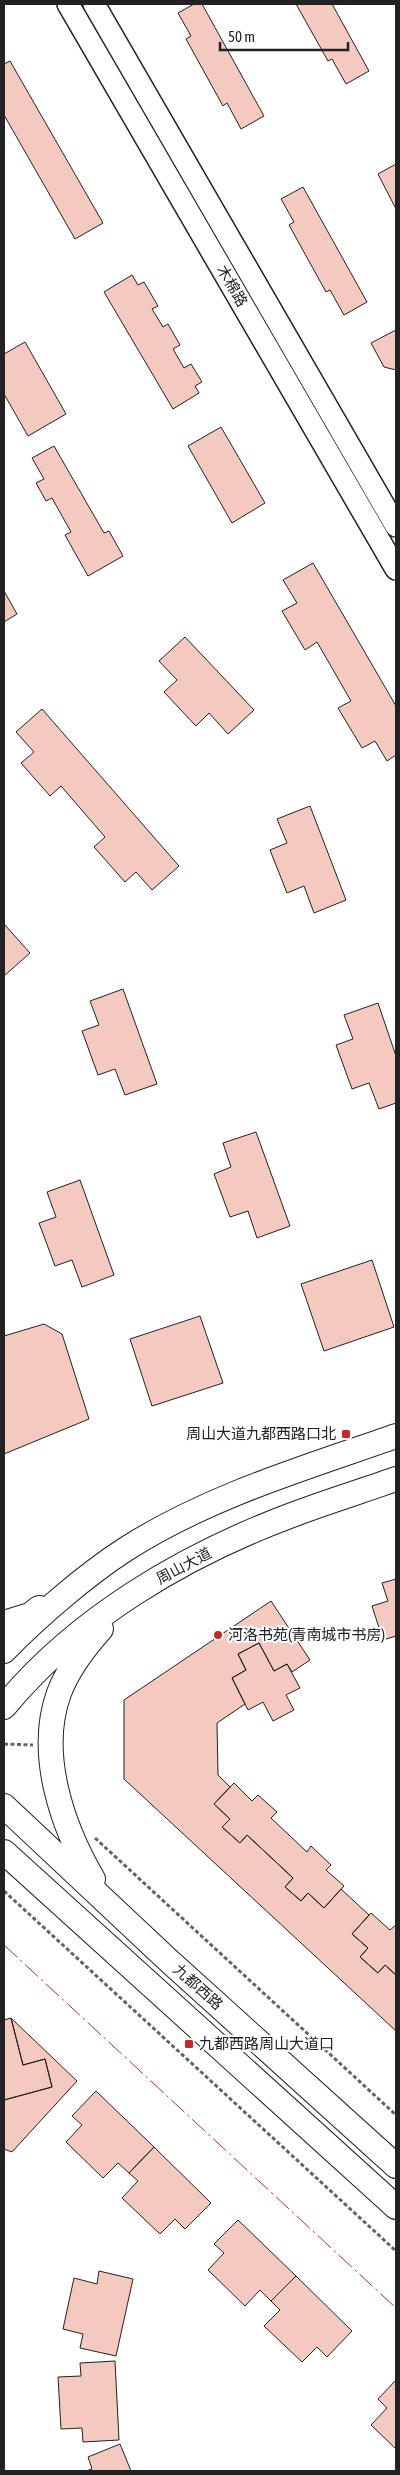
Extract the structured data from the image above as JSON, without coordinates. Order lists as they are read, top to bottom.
{
  "streets": {
    "main road": ["木棉路", "周山大道", "九都西路"]
  },
  "places": {
    "transit": ["周山大道九都西路口北", "九都西路周山大道口"],
    "other": ["河洛书苑(青南城市书房)"]
  },
  "scale_bar": "50 m"
}
